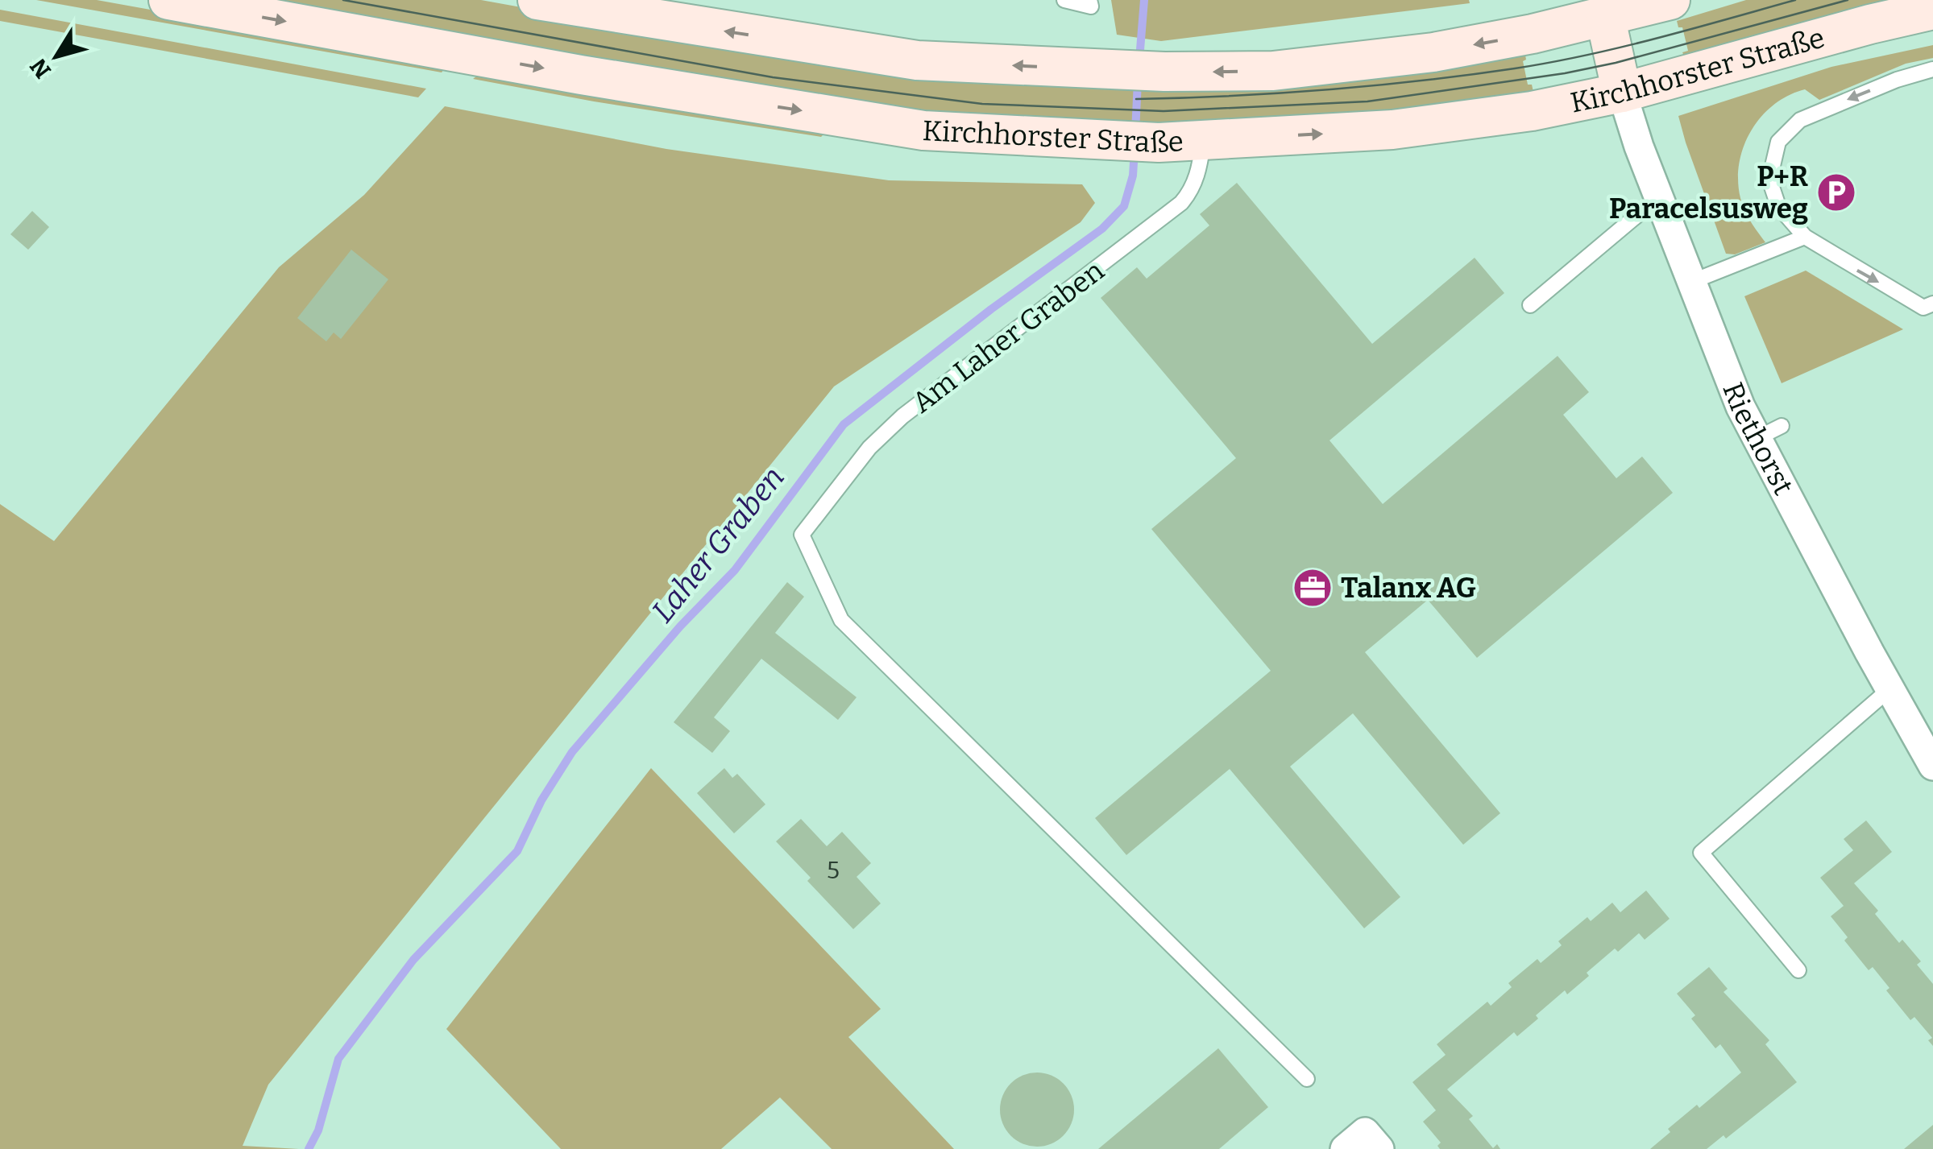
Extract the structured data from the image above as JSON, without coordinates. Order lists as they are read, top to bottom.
{
  "streets": {
    "main road": ["Kirchhorster Straße"],
    "street": ["Riethorst"],
    "lane": ["Am Laher Graben"]
  },
  "crossings": [
    ["Kirchhorster Straße", "Am Laher Graben"],
    ["Kirchhorster Straße", "Riethorst"]
  ],
  "water": ["Laher Graben"],
  "places": {
    "parking": ["P+R Paracelsusweg"],
    "office": ["Talanx AG"]
  },
  "house_numbers": ["5"],
  "north": "bottom left"
}
